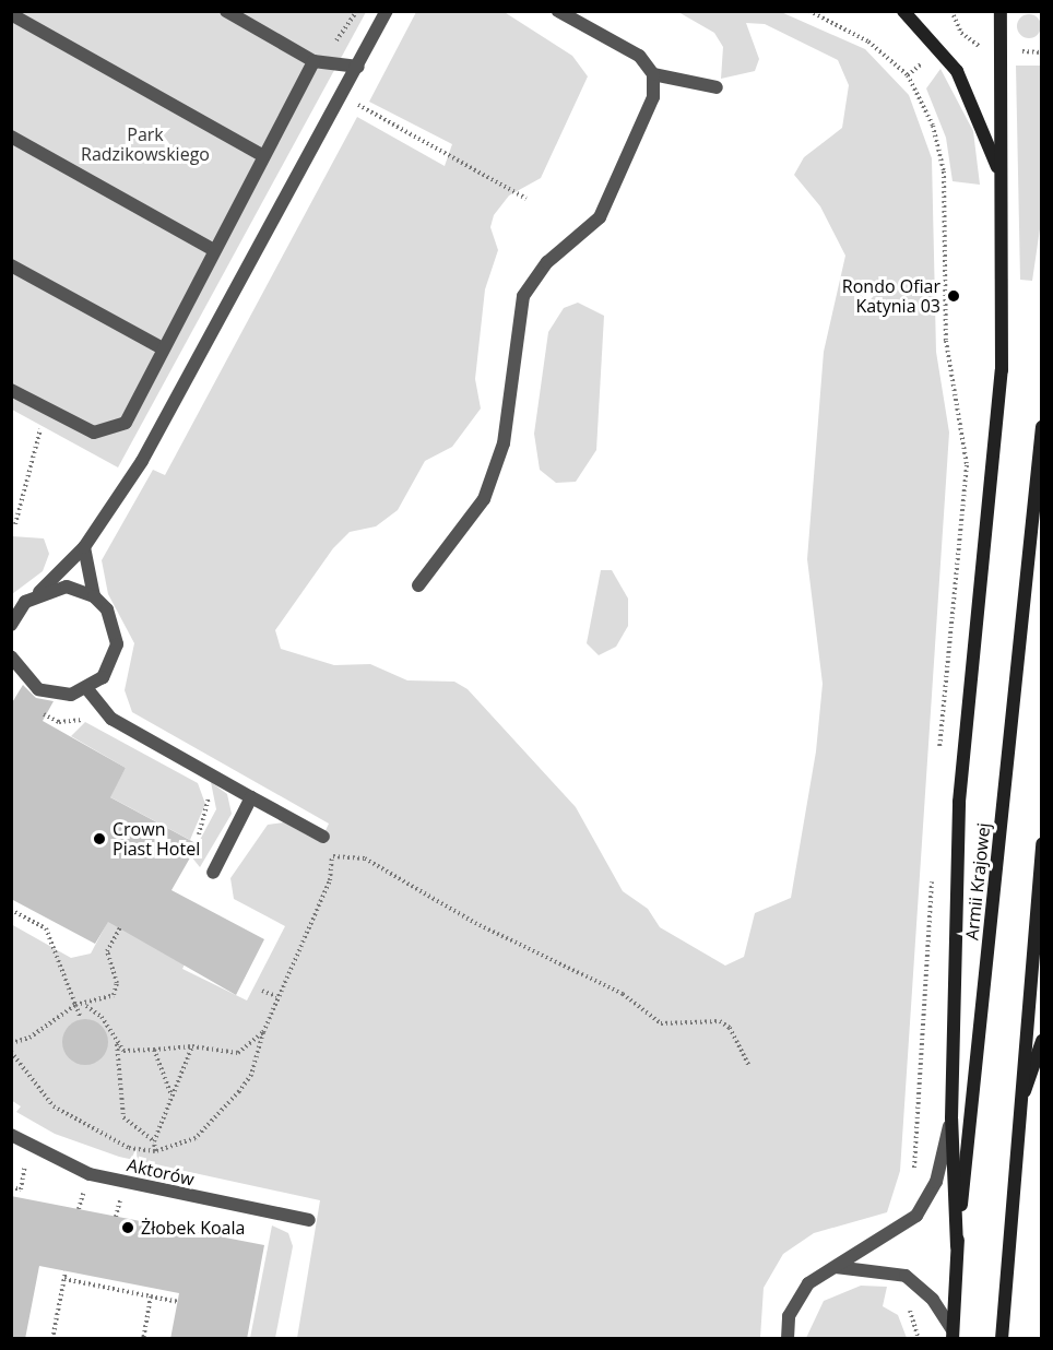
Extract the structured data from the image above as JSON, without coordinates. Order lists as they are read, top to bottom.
{
  "streets": {
    "main road": ["Armii Krajowej"],
    "street": ["Aktorów"]
  },
  "parks": ["Park Radzikowskiego"],
  "places": ["Rondo Ofiar Katynia 03", "Crown Piast Hotel", "Żłobek Koala"]
}
